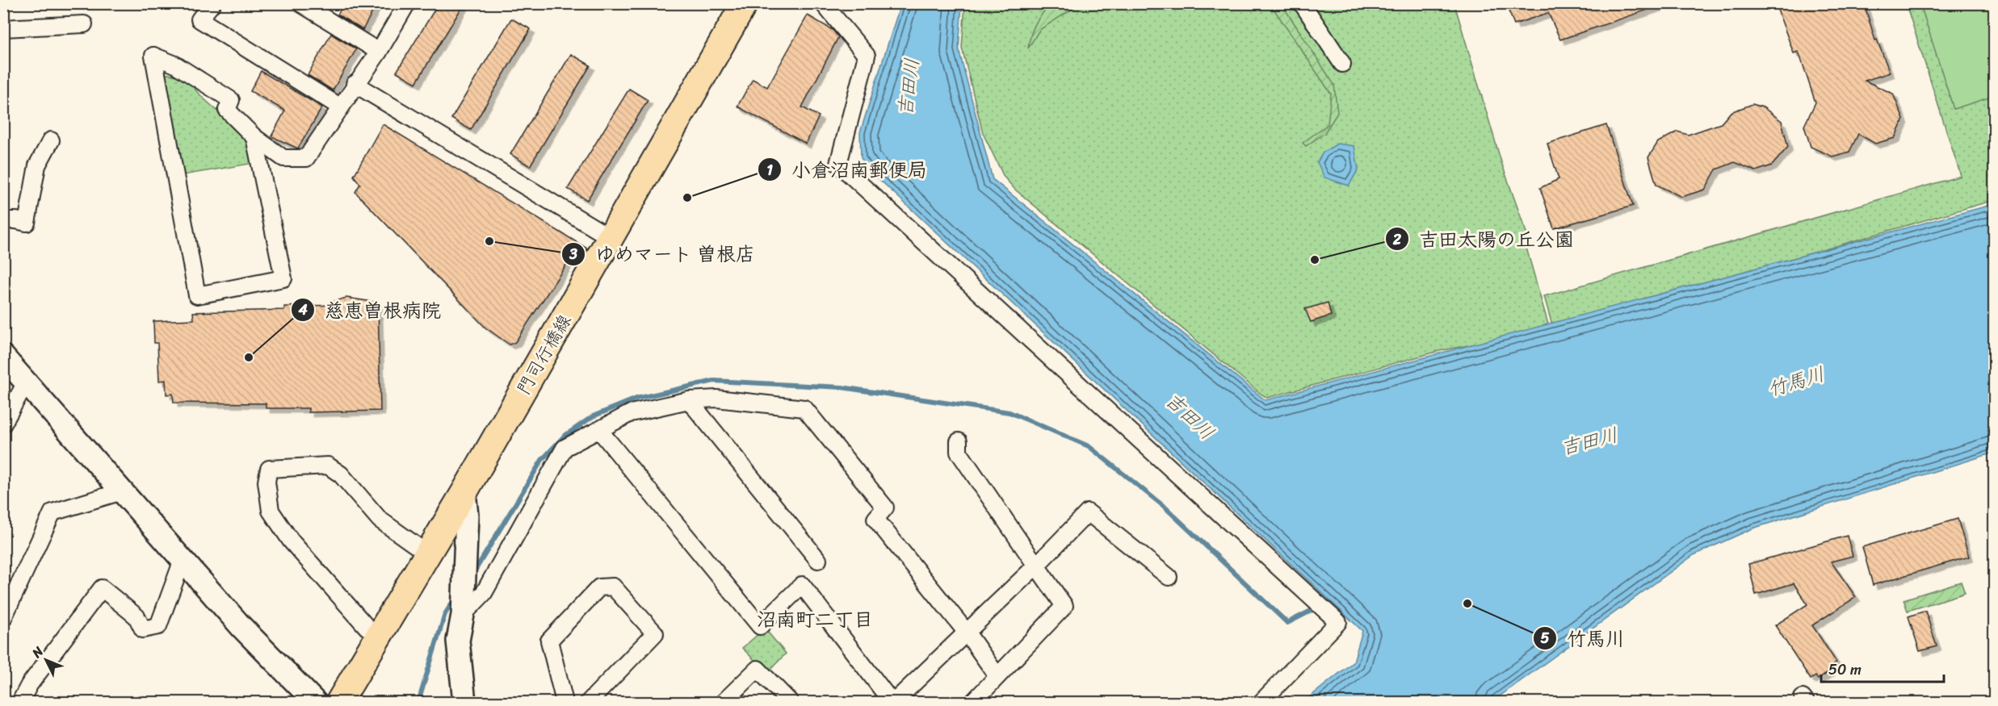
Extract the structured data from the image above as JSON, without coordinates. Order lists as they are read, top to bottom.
{
  "streets": {
    "main road": ["門司行橋線"]
  },
  "districts": ["沼南町二丁目"],
  "water": ["吉田川", "竹馬川"],
  "places": [
    "小倉沼南郵便局",
    "ゆめマート 曽根店",
    "吉田太陽の丘公園",
    "慈恵曽根病院",
    "竹馬川"
  ],
  "scale_bar": "50 m",
  "north": "top left"
}
